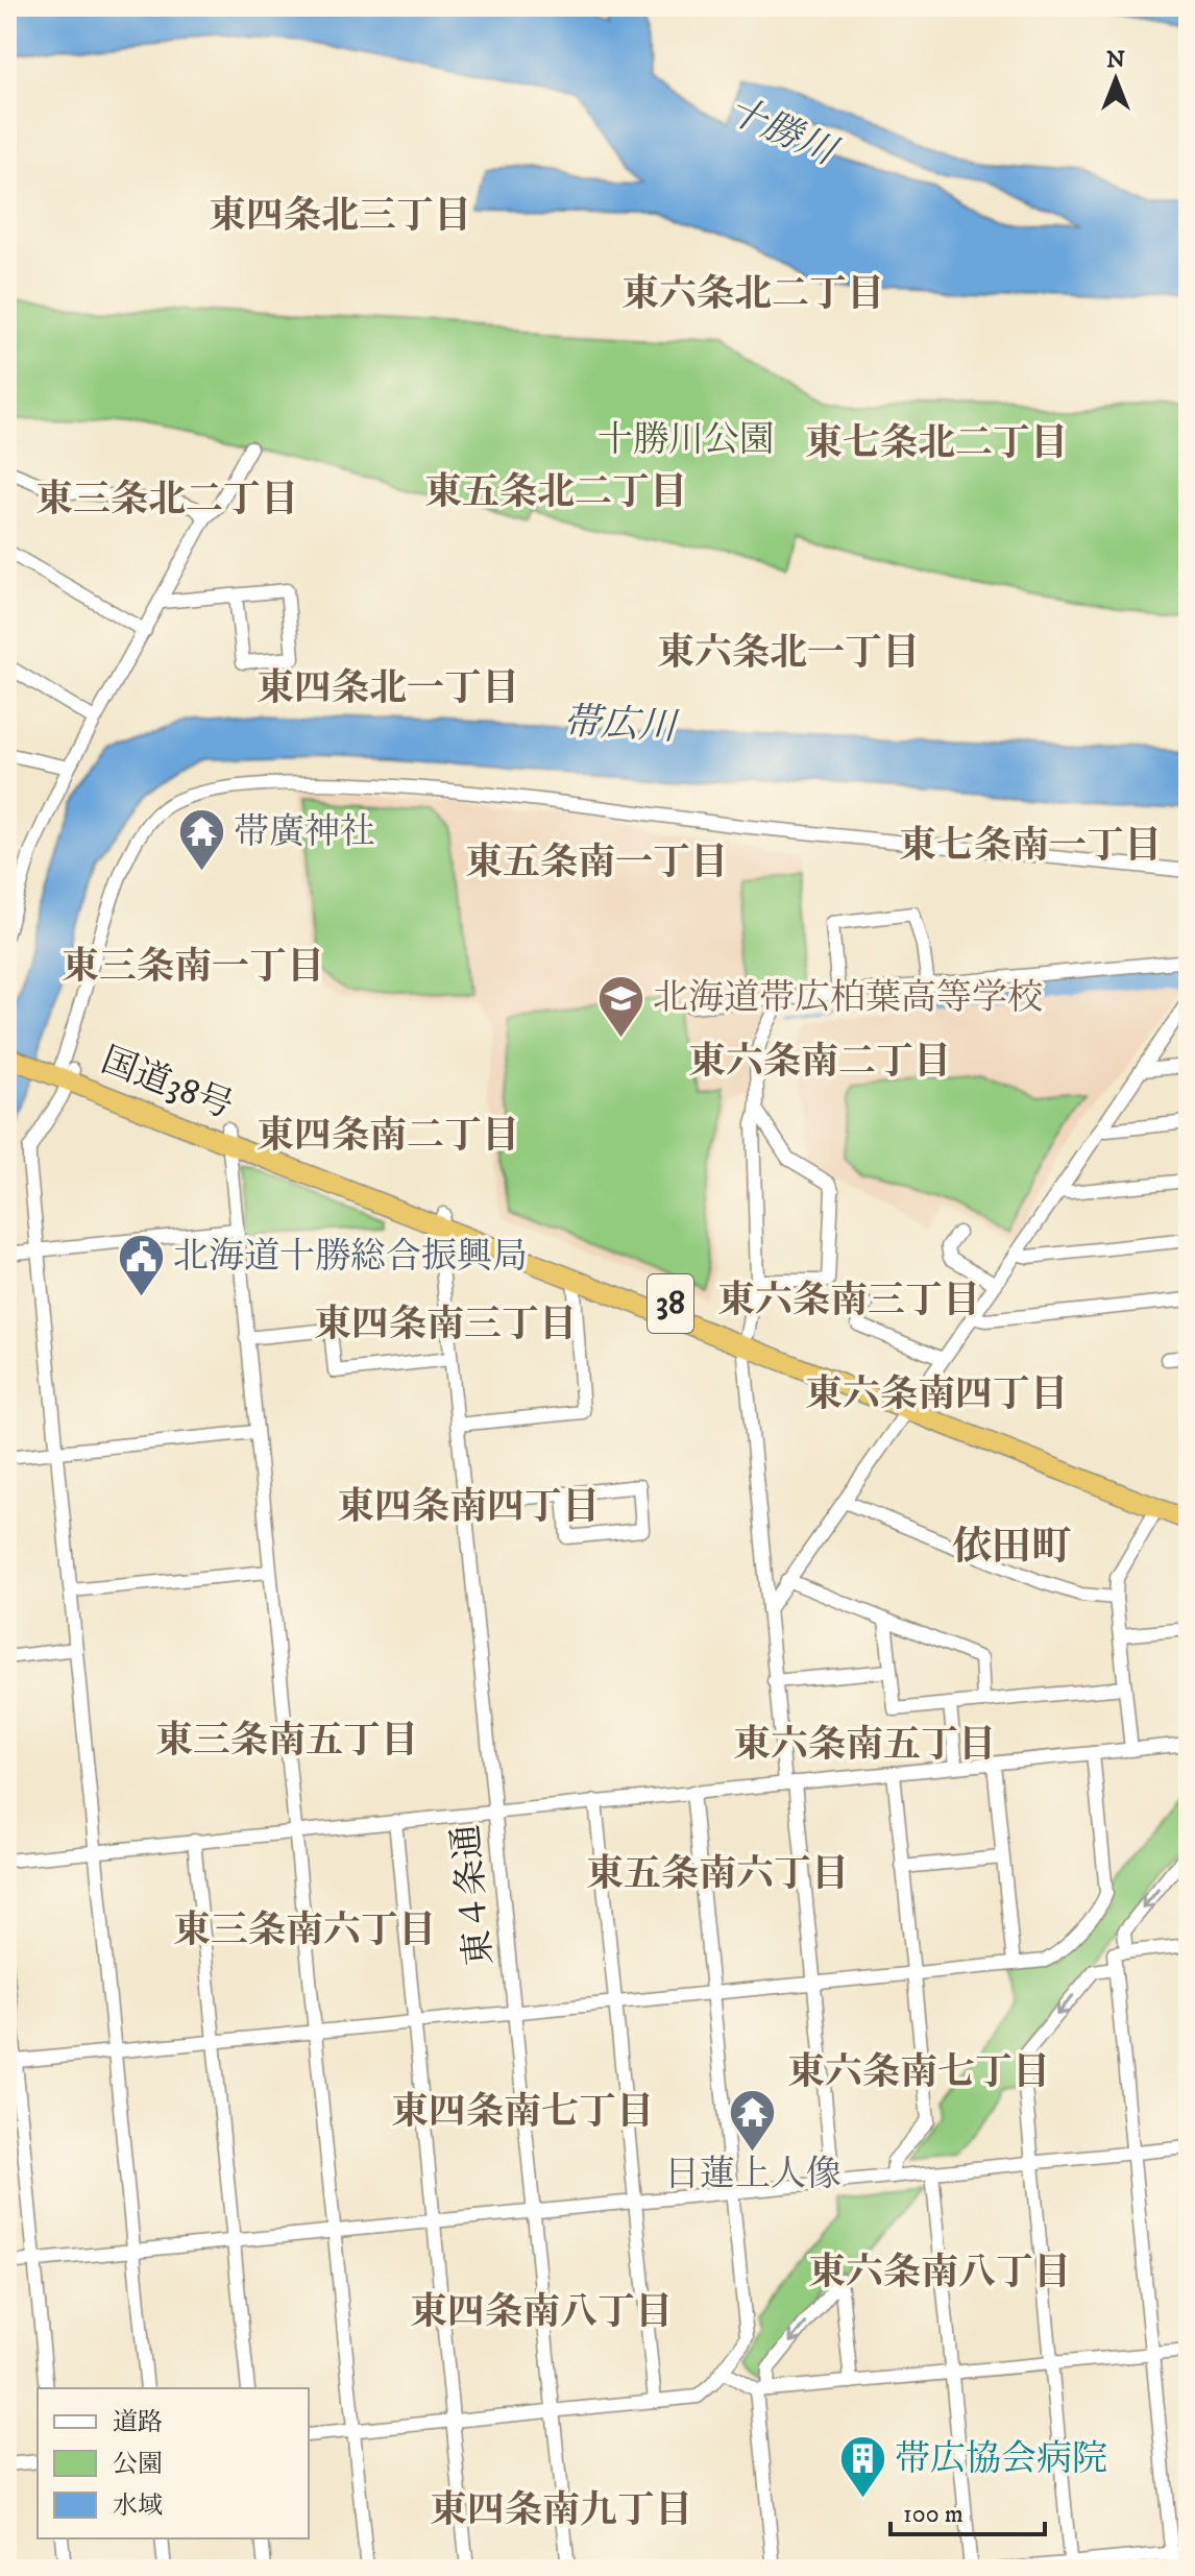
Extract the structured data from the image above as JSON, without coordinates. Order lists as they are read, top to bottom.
{
  "streets": {
    "highway": ["国道38号", "38"],
    "street": ["東４条通"]
  },
  "crossings": [
    ["国道38号", "東４条通"]
  ],
  "districts": [
    "東四条北三丁目",
    "東六条北二丁目",
    "東七条北二丁目",
    "東五条北二丁目",
    "東三条北二丁目",
    "東六条北一丁目",
    "東四条北一丁目",
    "東七条南一丁目",
    "東五条南一丁目",
    "東三条南一丁目",
    "東六条南二丁目",
    "東四条南二丁目",
    "東六条南三丁目",
    "東四条南三丁目",
    "東六条南四丁目",
    "東四条南四丁目",
    "依田町",
    "東三条南五丁目",
    "東六条南五丁目",
    "東五条南六丁目",
    "東三条南六丁目",
    "東六条南七丁目",
    "東四条南七丁目",
    "東六条南八丁目",
    "東四条南八丁目",
    "東四条南九丁目"
  ],
  "water": ["十勝川", "帯広川"],
  "parks": ["十勝川公園"],
  "places": {
    "temple": ["帯廣神社", "日蓮上人像"],
    "school or university": ["北海道帯広柏葉高等学校"],
    "public building": ["北海道十勝総合振興局"],
    "building": ["帯広協会病院"]
  },
  "legend": ["道路", "公園", "水域"],
  "scale_bar": "100 m",
  "north": "top"
}
